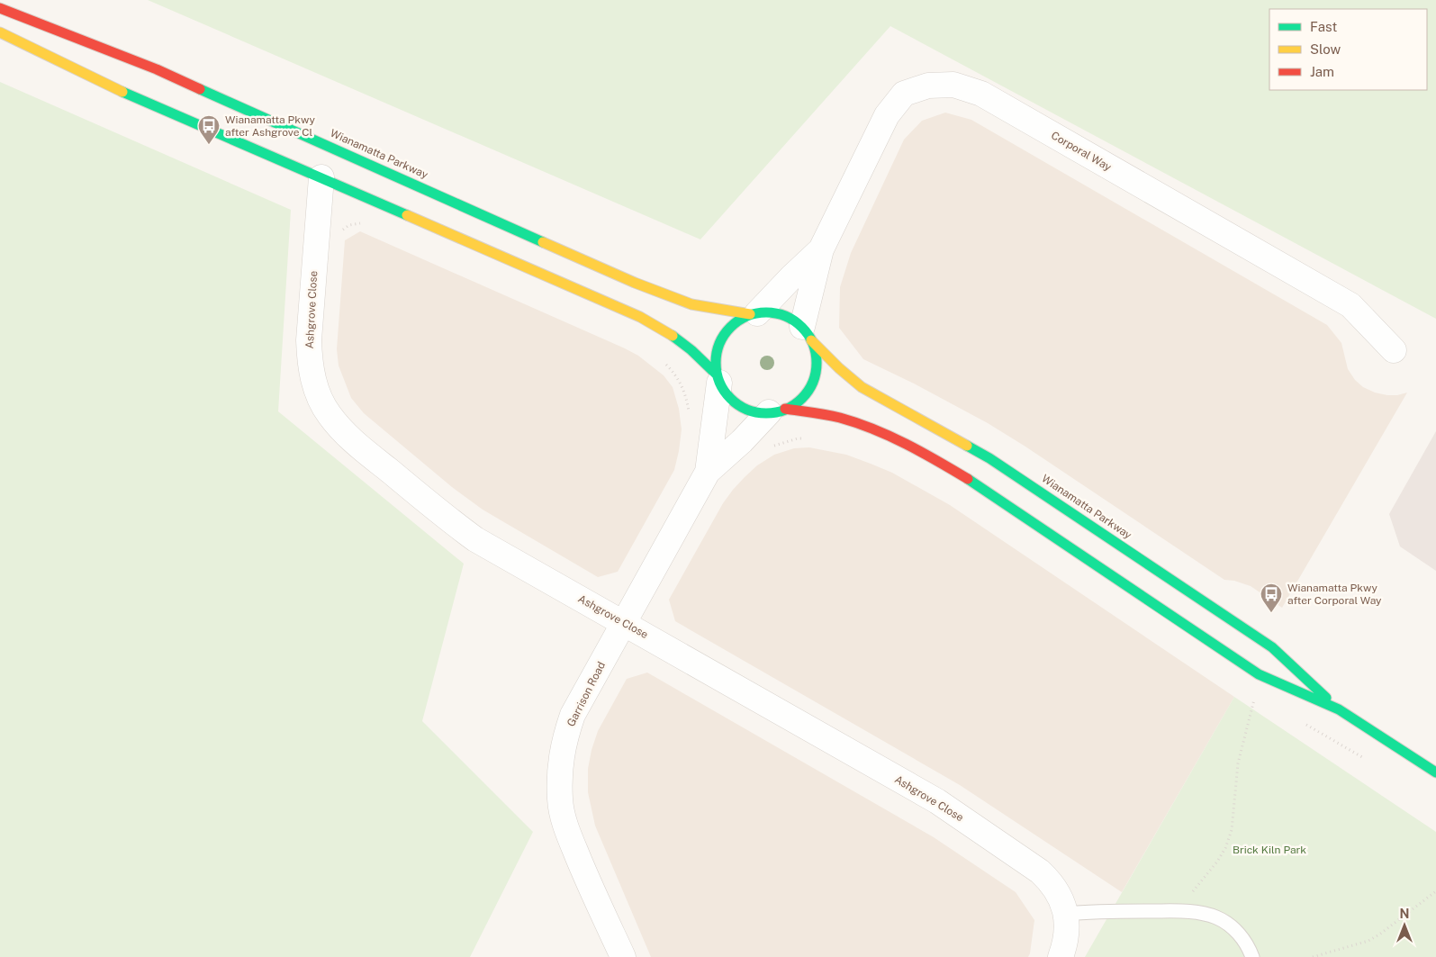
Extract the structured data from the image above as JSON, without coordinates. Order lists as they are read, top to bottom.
{
  "streets": {
    "street": [
      "Corporal Way",
      "Wianamatta Parkway",
      "Ashgrove Close",
      "Garrison Road"
    ]
  },
  "crossings": [
    ["Corporal Way", "Wianamatta Parkway"],
    ["Corporal Way", "Garrison Road"],
    ["Wianamatta Parkway", "Garrison Road"],
    ["Ashgrove Close", "Garrison Road"]
  ],
  "parks": ["Brick Kiln Park"],
  "places": {
    "bus stop": ["Wianamatta Pkwy after Ashgrove Cl", "Wianamatta Pkwy after Corporal Way"]
  },
  "legend": ["Fast", "Slow", "Jam"],
  "north": "top"
}
